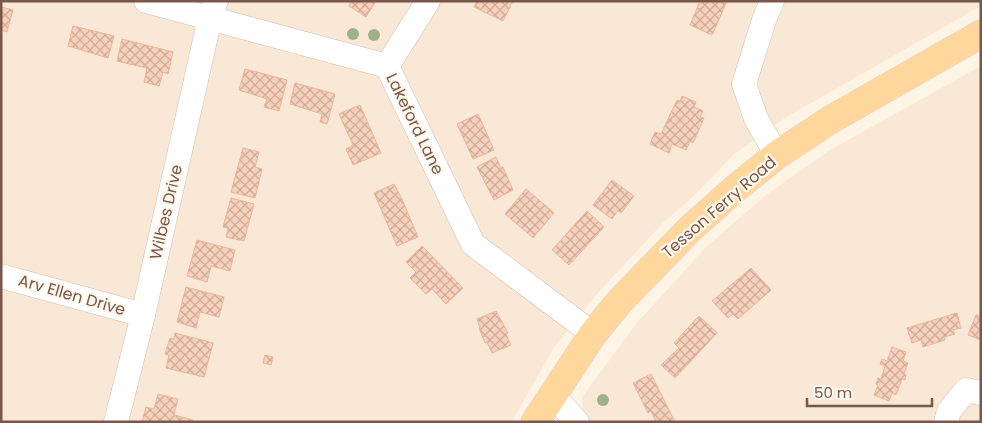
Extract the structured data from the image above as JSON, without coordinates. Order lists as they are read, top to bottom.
{
  "streets": {
    "main road": ["Tesson Ferry Road"],
    "street": ["Lakeford Lane", "Wilbes Drive", "Arv Ellen Drive"]
  },
  "crossings": [
    ["Lakeford Lane", "Tesson Ferry Road"],
    ["Lakeford Lane", "Wilbes Drive"],
    ["Wilbes Drive", "Arv Ellen Drive"]
  ],
  "scale_bar": "50 m"
}
